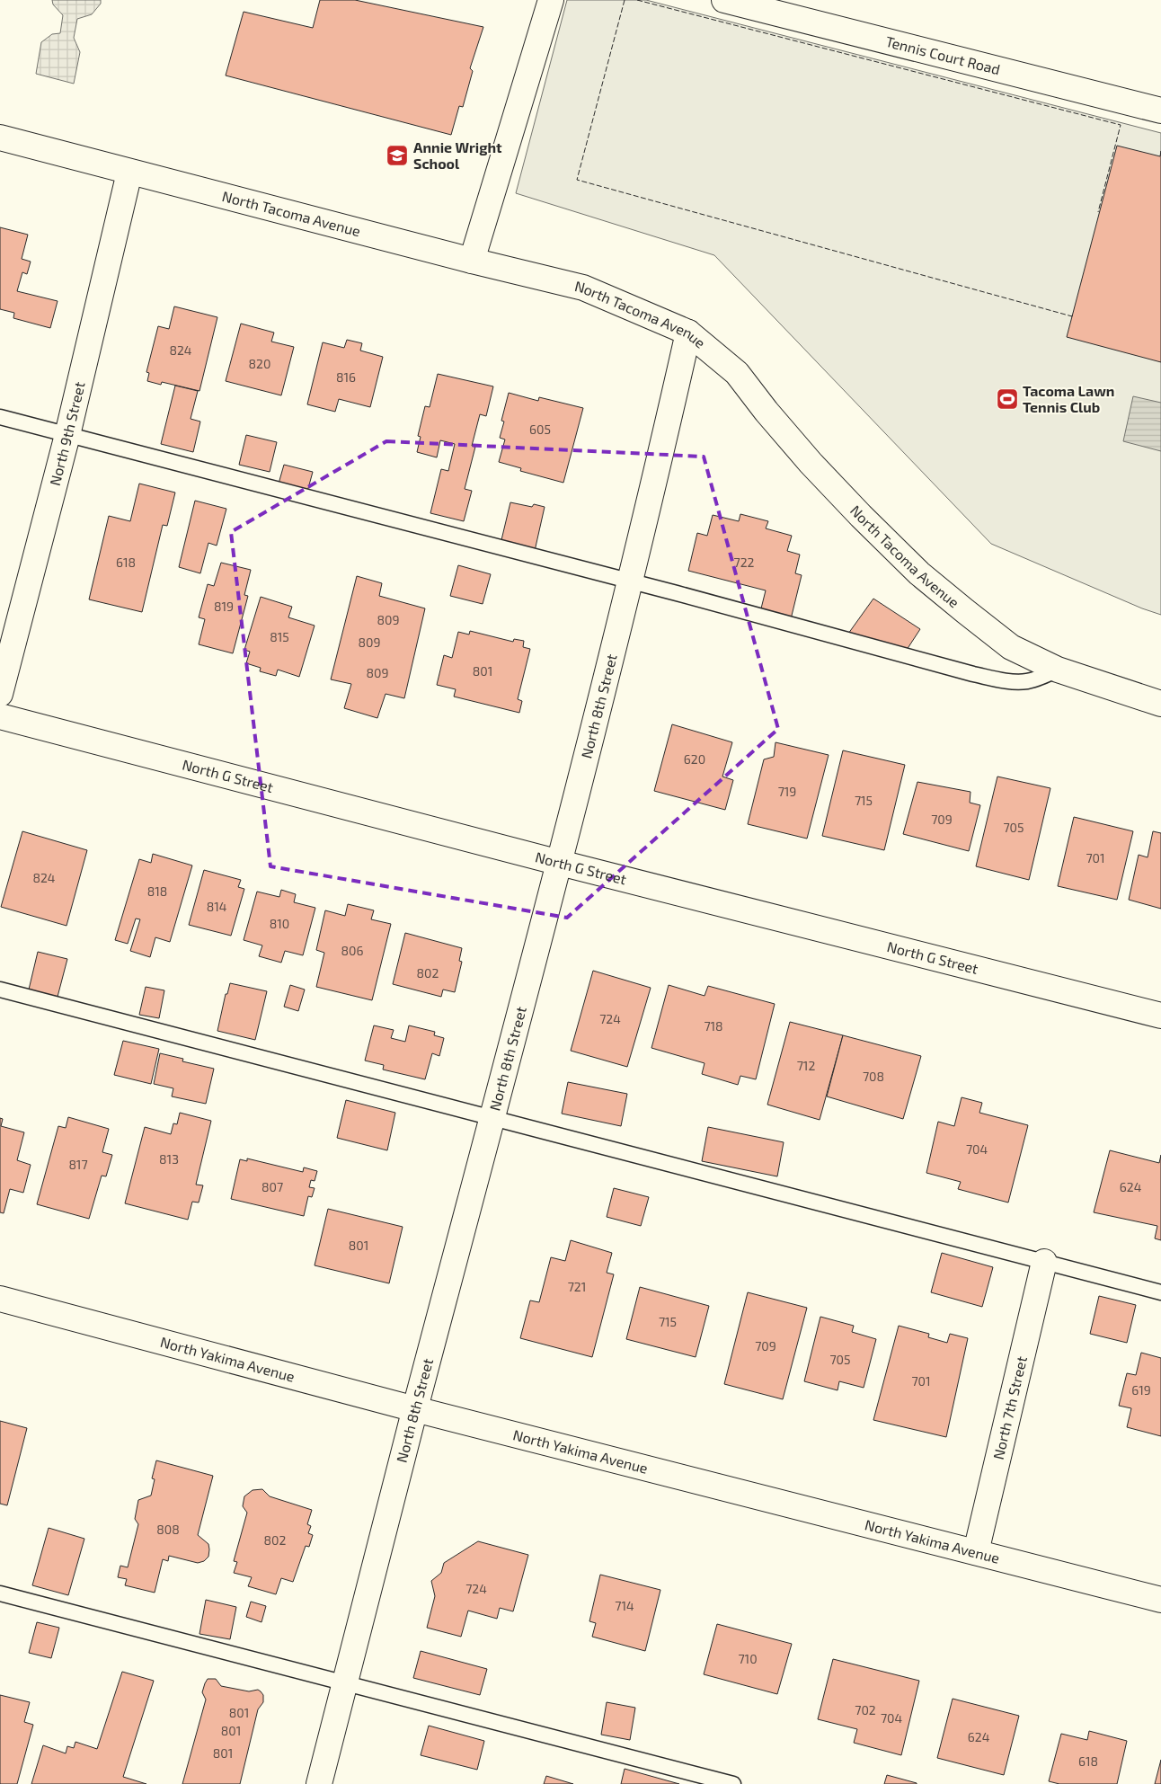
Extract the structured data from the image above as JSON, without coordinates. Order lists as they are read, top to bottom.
{
  "streets": {
    "street": [
      "Tennis Court Road",
      "North Tacoma Avenue",
      "North 9th Street",
      "North 8th Street",
      "North G Street",
      "North Yakima Avenue",
      "North 7th Street"
    ]
  },
  "crossings": [
    ["North Tacoma Avenue", "North 9th Street"],
    ["North Tacoma Avenue", "North 8th Street"],
    ["North 8th Street", "North G Street"],
    ["North 8th Street", "North Yakima Avenue"],
    ["North Yakima Avenue", "North 7th Street"]
  ],
  "places": {
    "school or university": ["Annie Wright School"],
    "sports": ["Tacoma Lawn Tennis Club"]
  },
  "house_numbers": [
    "824",
    "820",
    "816",
    "605",
    "618",
    "722",
    "819",
    "809",
    "815",
    "809",
    "801",
    "809",
    "620",
    "719",
    "715",
    "709",
    "705",
    "701",
    "824",
    "818",
    "814",
    "810",
    "806",
    "802",
    "724",
    "718",
    "712",
    "708",
    "704",
    "813",
    "817",
    "807",
    "624",
    "801",
    "721",
    "715",
    "709",
    "705",
    "701",
    "619",
    "808",
    "802",
    "724",
    "714",
    "710",
    "702",
    "801",
    "704",
    "801",
    "624",
    "801",
    "618"
  ]
}
